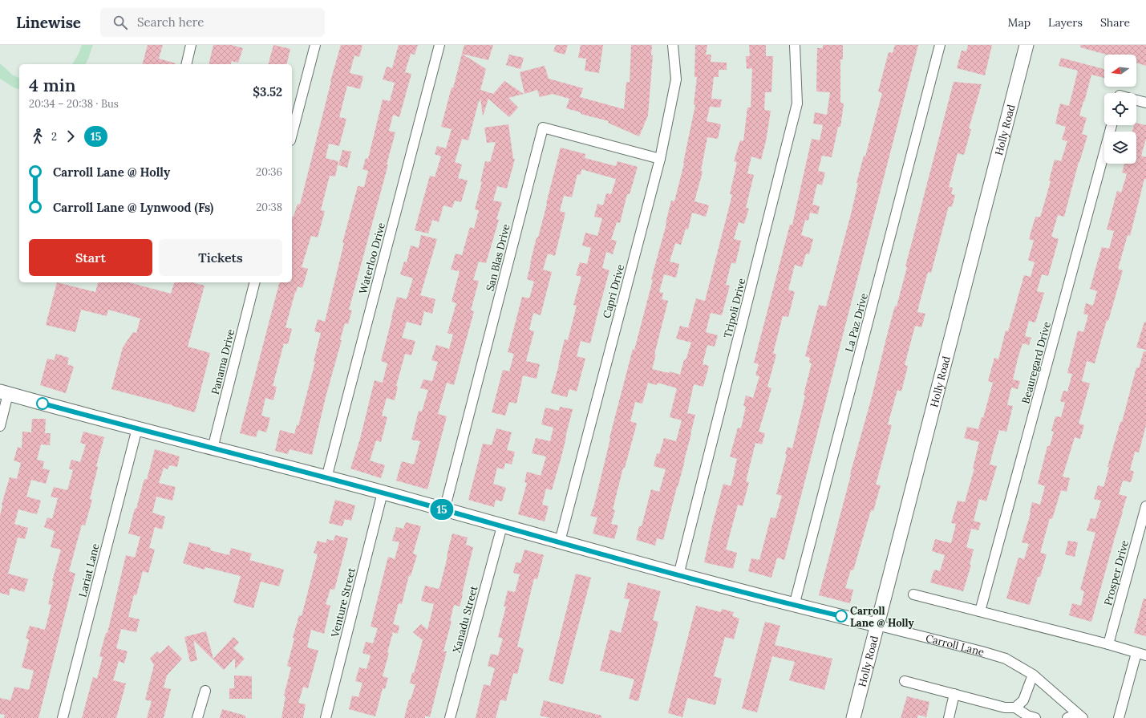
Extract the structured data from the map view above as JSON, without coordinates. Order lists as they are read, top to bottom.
{
  "streets": {
    "street": [
      "Holly Road",
      "San Blas Drive",
      "Waterloo Drive",
      "Capri Drive",
      "Tripoli Drive",
      "La Paz Drive",
      "Panama Drive",
      "Beauregard Drive",
      "Lariat Lane",
      "Prosper Drive",
      "Venture Street",
      "Xanadu Street",
      "Carroll Lane"
    ]
  },
  "crossings": [
    ["Holly Road", "Carroll Lane"],
    ["San Blas Drive", "Capri Drive"],
    ["San Blas Drive", "Carroll Lane"],
    ["Waterloo Drive", "Carroll Lane"],
    ["Capri Drive", "Carroll Lane"],
    ["Tripoli Drive", "Carroll Lane"],
    ["La Paz Drive", "Carroll Lane"],
    ["Panama Drive", "Carroll Lane"],
    ["Lariat Lane", "Carroll Lane"],
    ["Venture Street", "Carroll Lane"],
    ["Xanadu Street", "Carroll Lane"]
  ],
  "places": ["Carroll Lane @ Holly"],
  "lines": ["bus line 15"],
  "north": "left",
  "page": {
    "header": "Linewise",
    "search": "Search here",
    "nav": ["Map", "Layers", "Share"],
    "on_map": "15",
    "heading": ["4 min", "20:34 – 20:38 · Bus", "$3.52"],
    "legs": ["2", "15"],
    "list": [
      {
        "name": "Carroll Lane @ Holly",
        "value": "20:36"
      },
      {
        "name": "Carroll Lane @ Lynwood (Fs)",
        "value": "20:38"
      }
    ],
    "buttons": ["Start", "Tickets"]
  }
}
